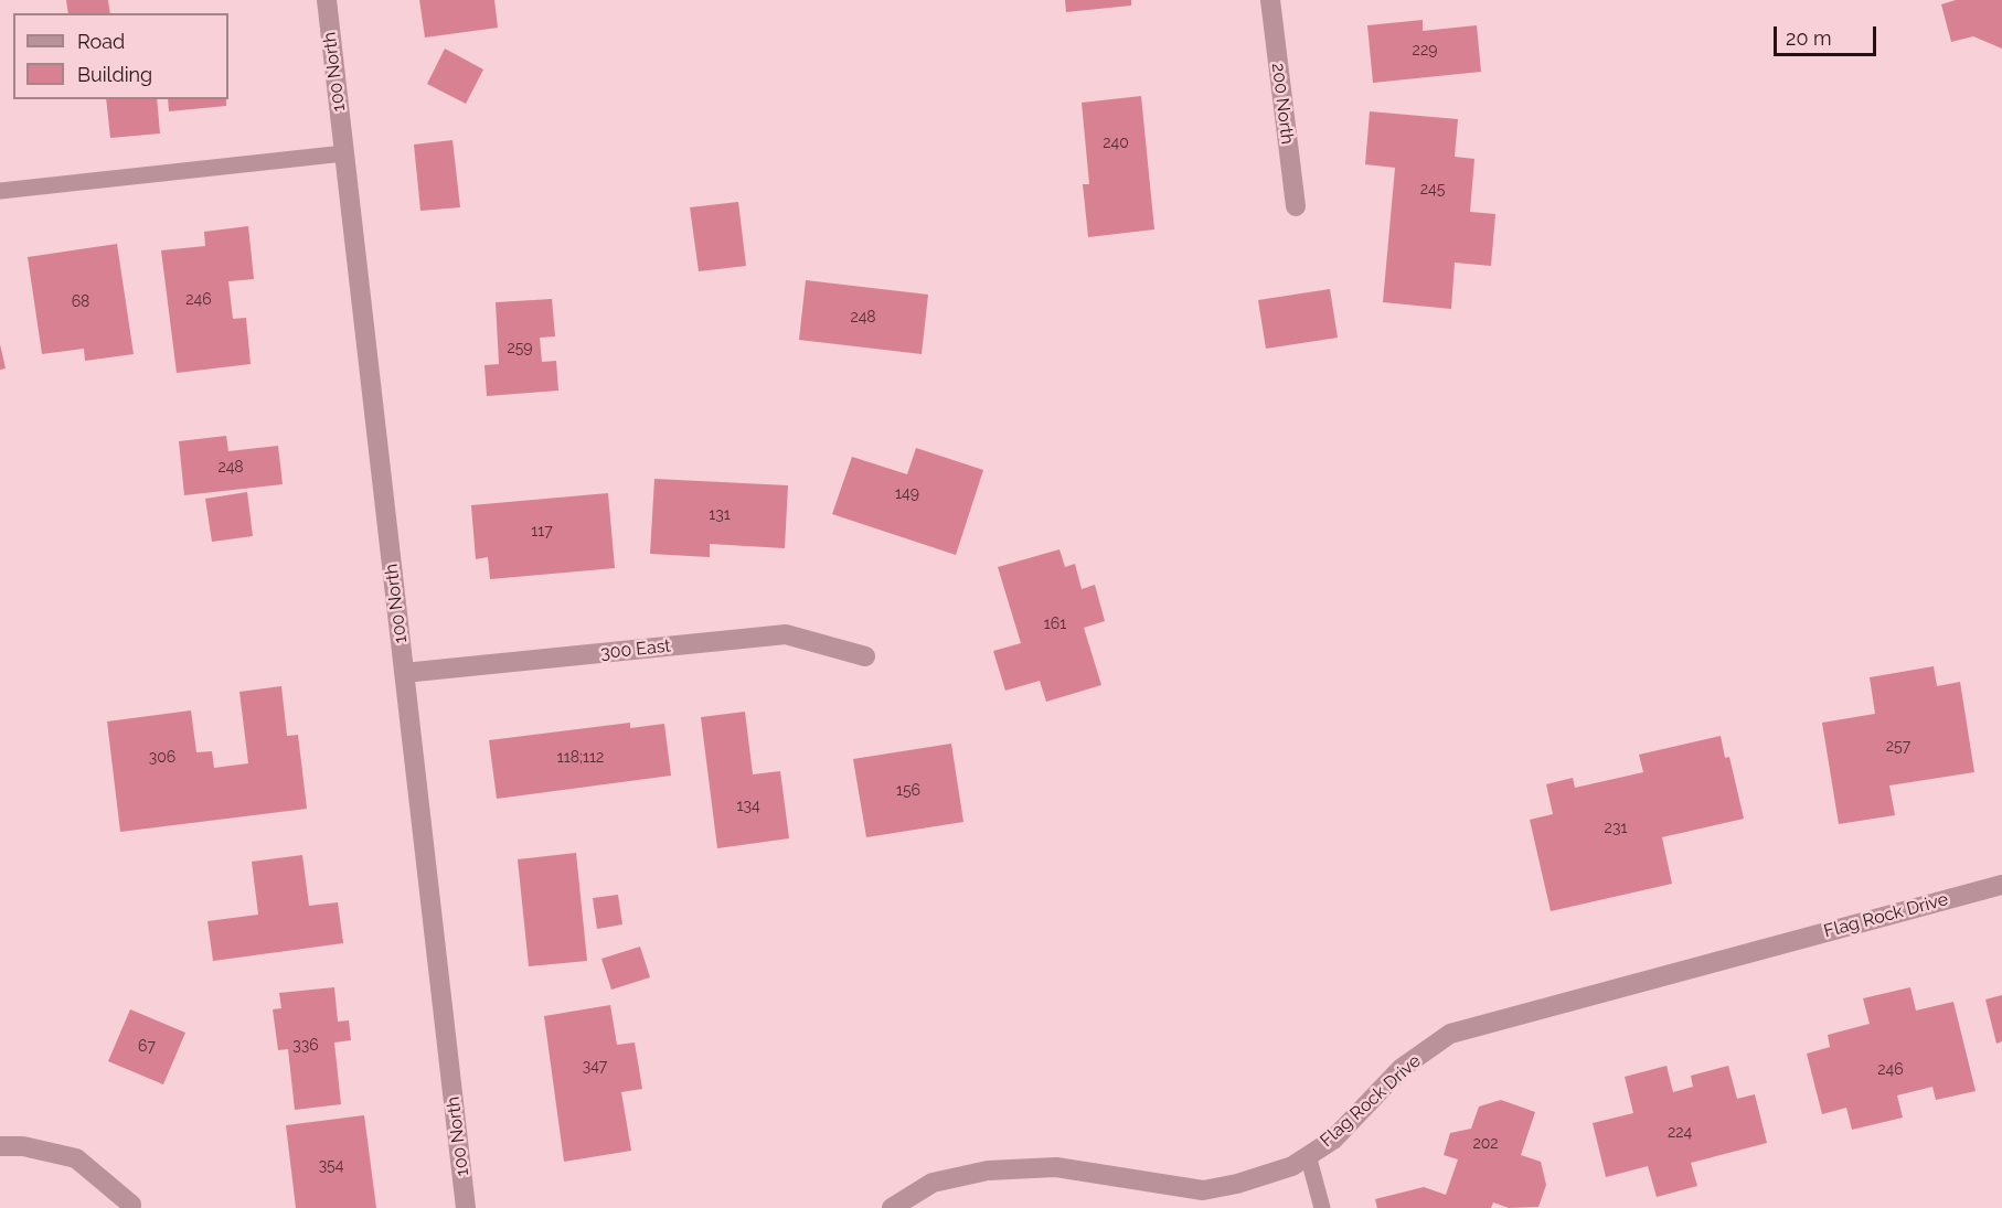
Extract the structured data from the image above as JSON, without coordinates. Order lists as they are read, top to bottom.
{
  "streets": {
    "street": [
      "100 North",
      "200 North",
      "300 East",
      "Flag Rock Drive"
    ]
  },
  "crossings": [
    ["100 North", "300 East"]
  ],
  "house_numbers": [
    "229",
    "240",
    "245",
    "246",
    "68",
    "248",
    "259",
    "248",
    "149",
    "131",
    "117",
    "161",
    "257",
    "306",
    "118;112",
    "156",
    "134",
    "231",
    "336",
    "67",
    "347",
    "246",
    "224",
    "202",
    "354"
  ],
  "legend": ["Road", "Building"],
  "scale_bar": "20 m"
}
